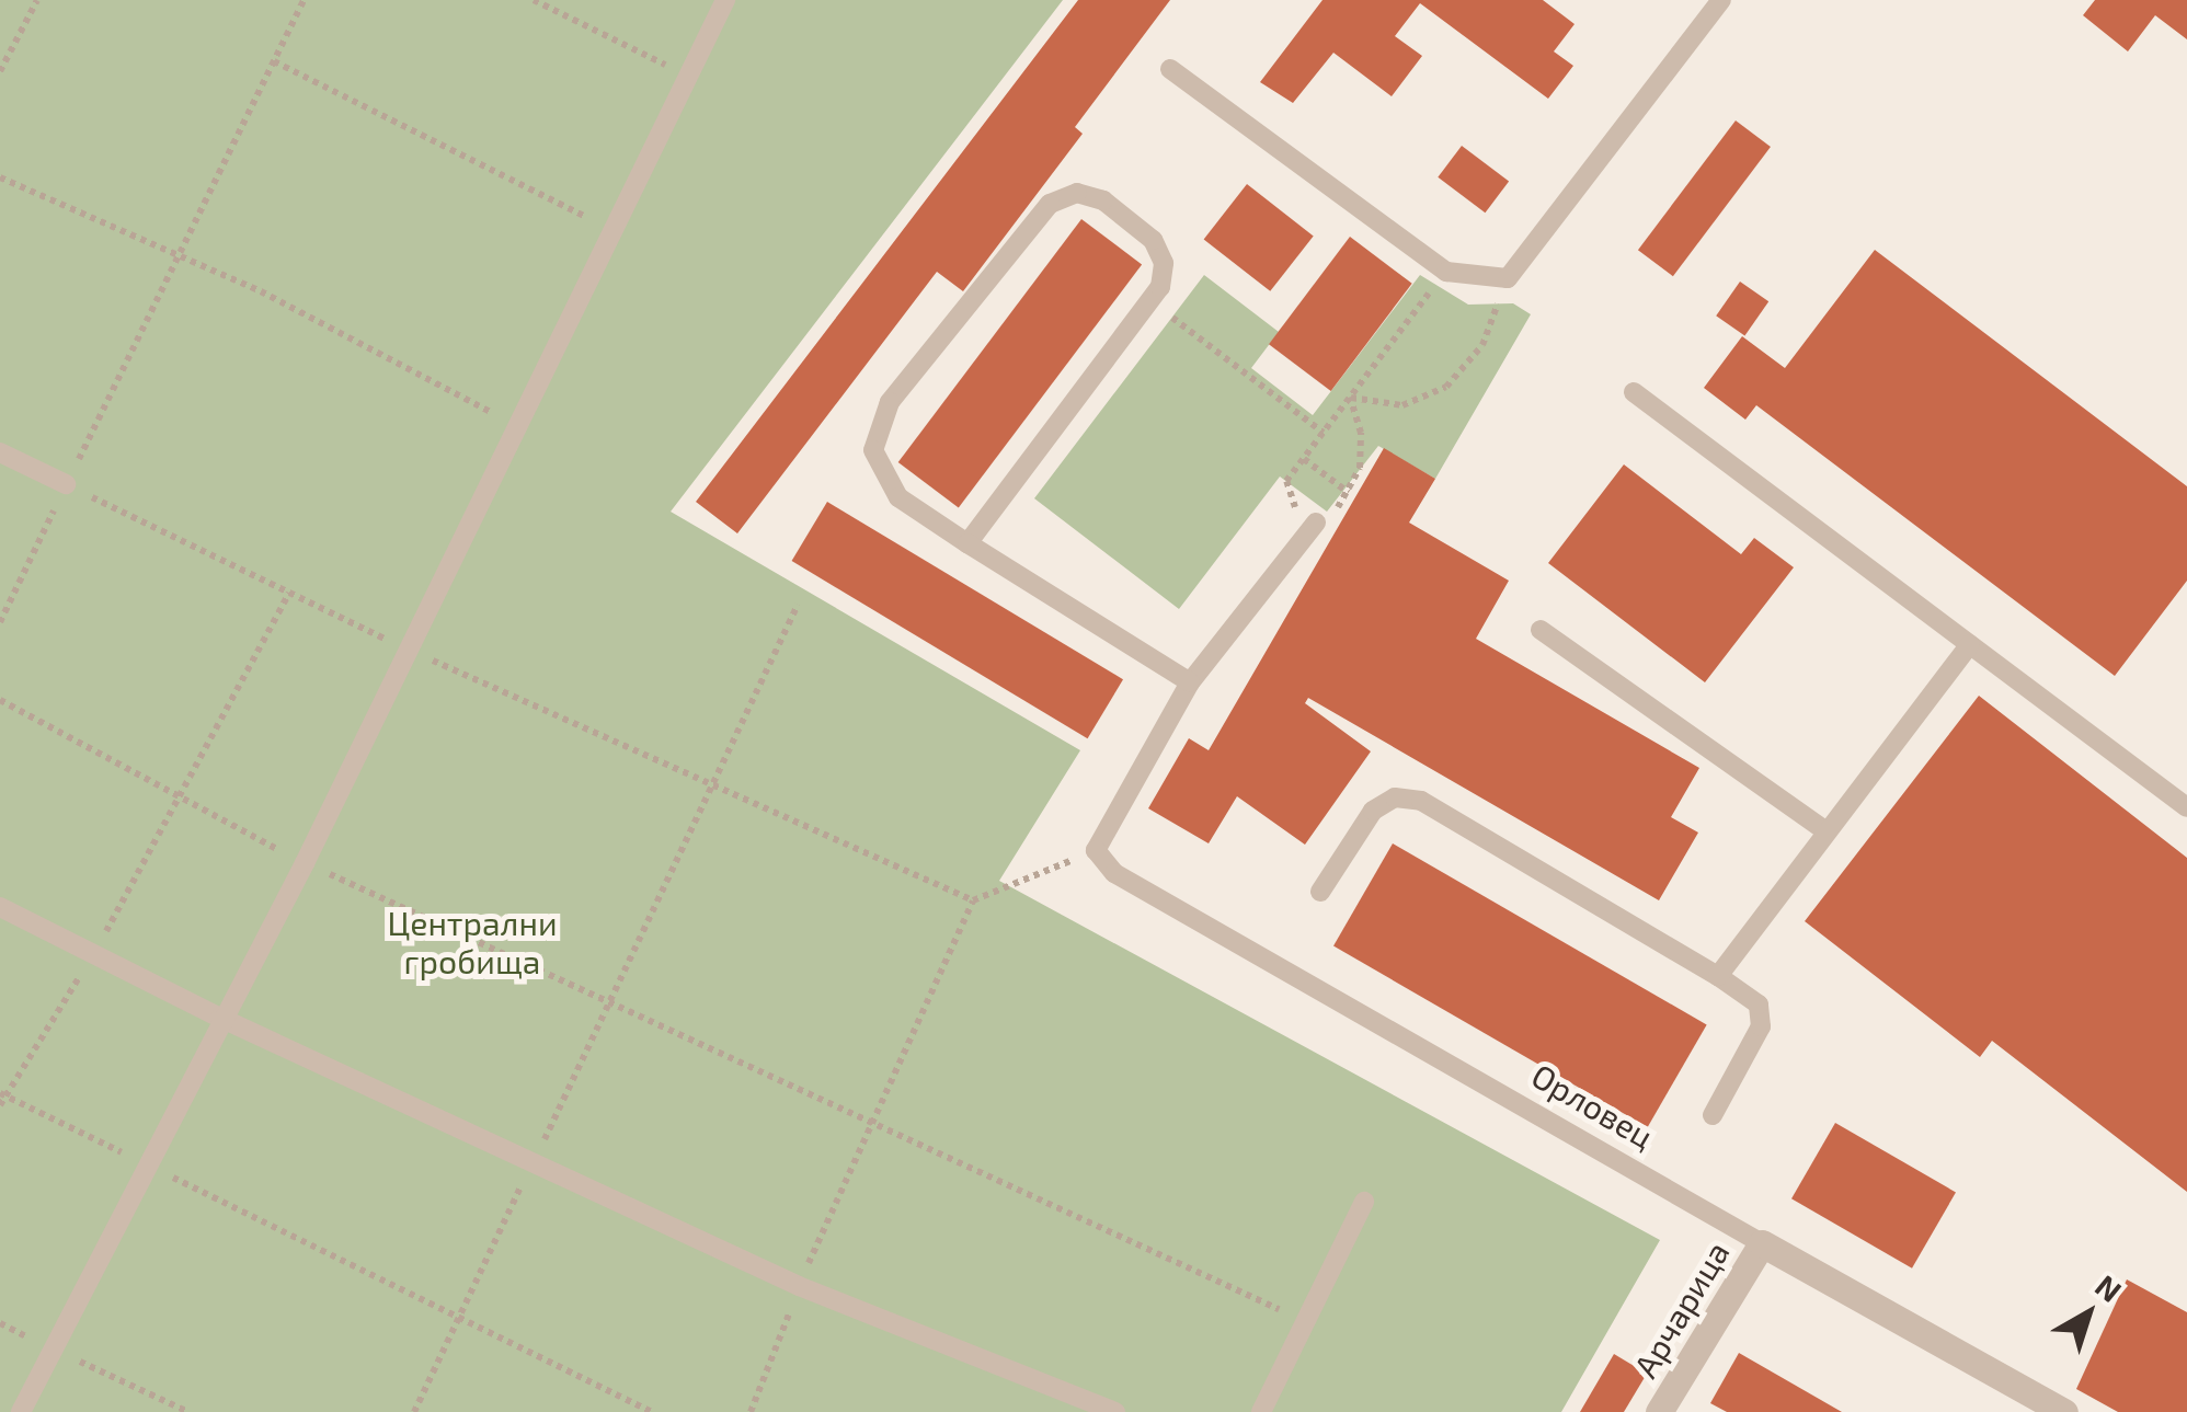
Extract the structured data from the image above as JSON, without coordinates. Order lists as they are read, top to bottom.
{
  "streets": {
    "street": ["Орловец", "Арчарица"]
  },
  "crossings": [
    ["Орловец", "Арчарица"]
  ],
  "parks": ["Централни гробища"],
  "north": "top right"
}
